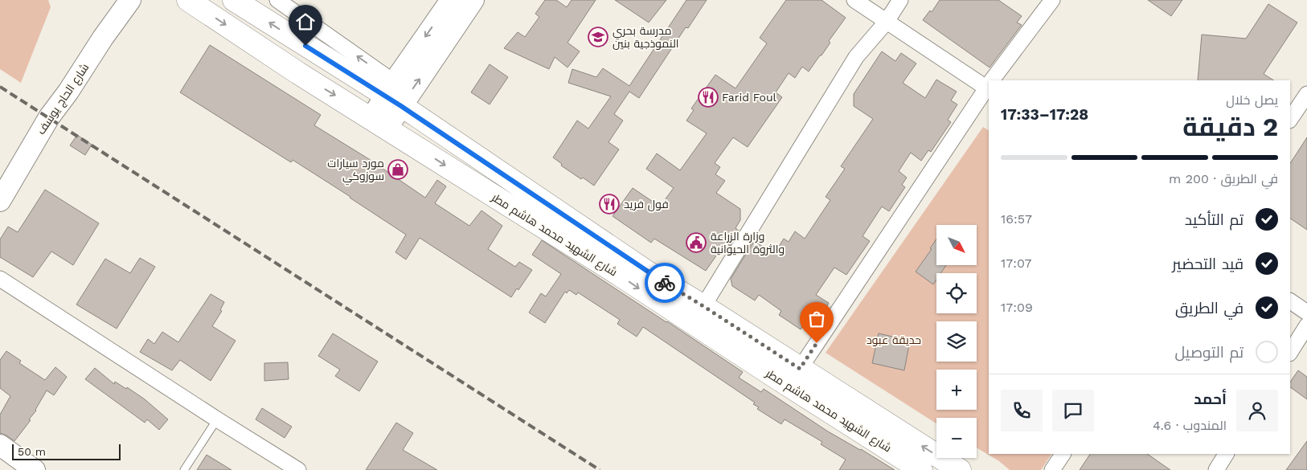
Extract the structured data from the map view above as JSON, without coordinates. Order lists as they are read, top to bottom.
{
  "streets": {
    "main road": ["شارع الشهيد محمد هاشم مطر"],
    "street": ["شارع الحاج يوسف"]
  },
  "parks": ["حديقة عبود"],
  "places": {
    "school or university": ["مدرسة بحري النموذجية بنين"],
    "restaurant": ["Farid Foul", "فول فريد"],
    "shop": ["مورد سيارات سوزوكي"],
    "public building": ["وزارة الزراعة والثروة الحيوانية"]
  },
  "scale_bar": "50 m",
  "north": "bottom right",
  "page": {
    "heading": ["2 دقيقة", "يصل خلال", "17:28–17:33"],
    "panel": ["أحمد", "المندوب · 4.6"],
    "bar": "في الطريق · 200 m",
    "list": [
      ["تم التأكيد", "16:57"],
      ["قيد التحضير", "17:07"],
      ["في الطريق", "17:09"],
      "تم التوصيل"
    ],
    "map_buttons": ["+", "−"],
    "scale": "50 m"
  }
}
